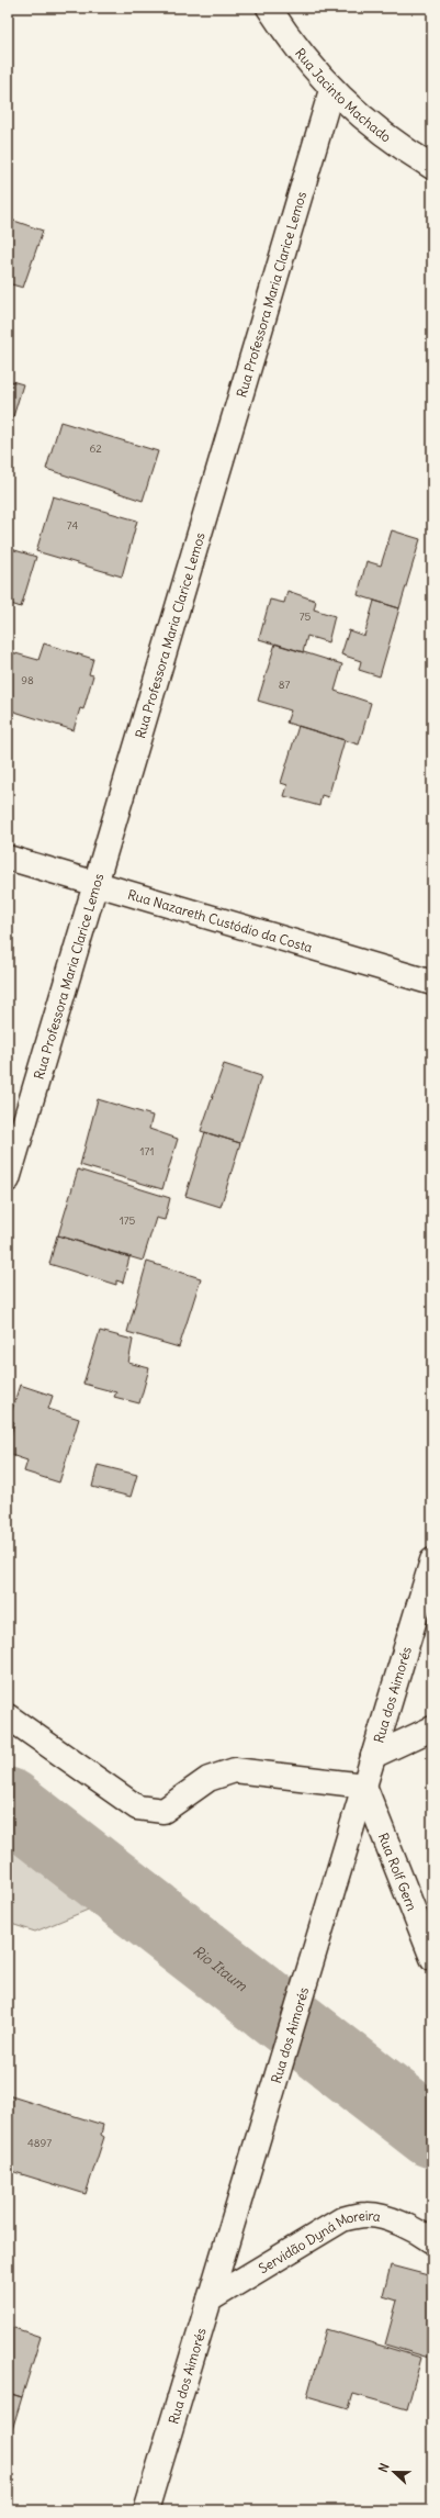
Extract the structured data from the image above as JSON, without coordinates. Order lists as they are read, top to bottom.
{
  "streets": {
    "street": [
      "Rua Jacinto Machado",
      "Rua Professora Maria Clarice Lemos",
      "Rua Nazareth Custódio da Costa",
      "Rua dos Aimorés",
      "Rua Rolf Gern",
      "Servidão Dyná Moreira"
    ]
  },
  "crossings": [
    ["Rua Jacinto Machado", "Rua Professora Maria Clarice Lemos"],
    ["Rua Professora Maria Clarice Lemos", "Rua Nazareth Custódio da Costa"],
    ["Rua dos Aimorés", "Rua Rolf Gern"],
    ["Rua dos Aimorés", "Servidão Dyná Moreira"]
  ],
  "water": ["Rio Itaum"],
  "house_numbers": [
    "62",
    "74",
    "75",
    "98",
    "87",
    "171",
    "175",
    "4897"
  ],
  "north": "left"
}
